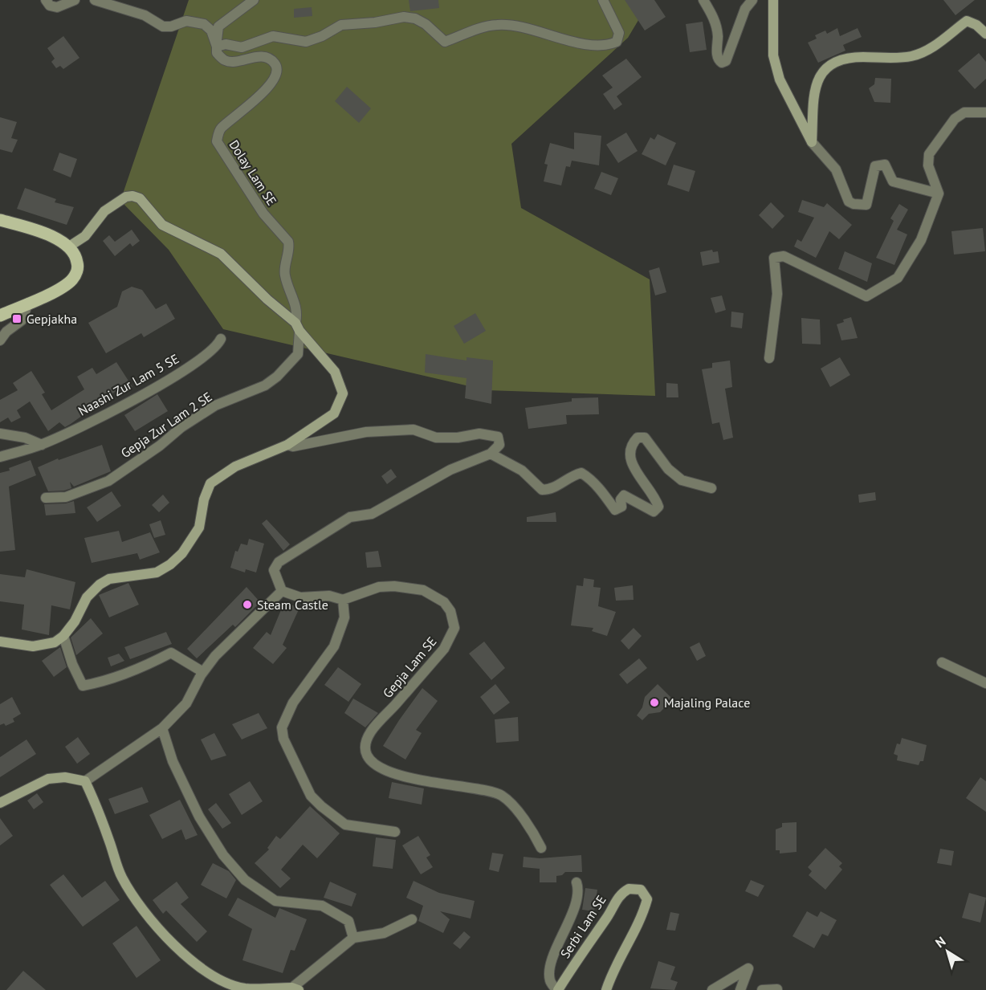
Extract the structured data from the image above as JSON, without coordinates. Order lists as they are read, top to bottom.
{
  "streets": {
    "street": [
      "Dolay Lam SE",
      "Naashi Zur Lam 5 SE",
      "Gepja Zur Lam 2 SE",
      "Gepja Lam SE",
      "Serbi Lam SE"
    ]
  },
  "crossings": [
    ["Dolay Lam SE", "Gepja Zur Lam 2 SE"]
  ],
  "places": {
    "transit": ["Gepjakha"],
    "other": ["Steam Castle", "Majaling Palace"]
  },
  "north": "top left"
}
